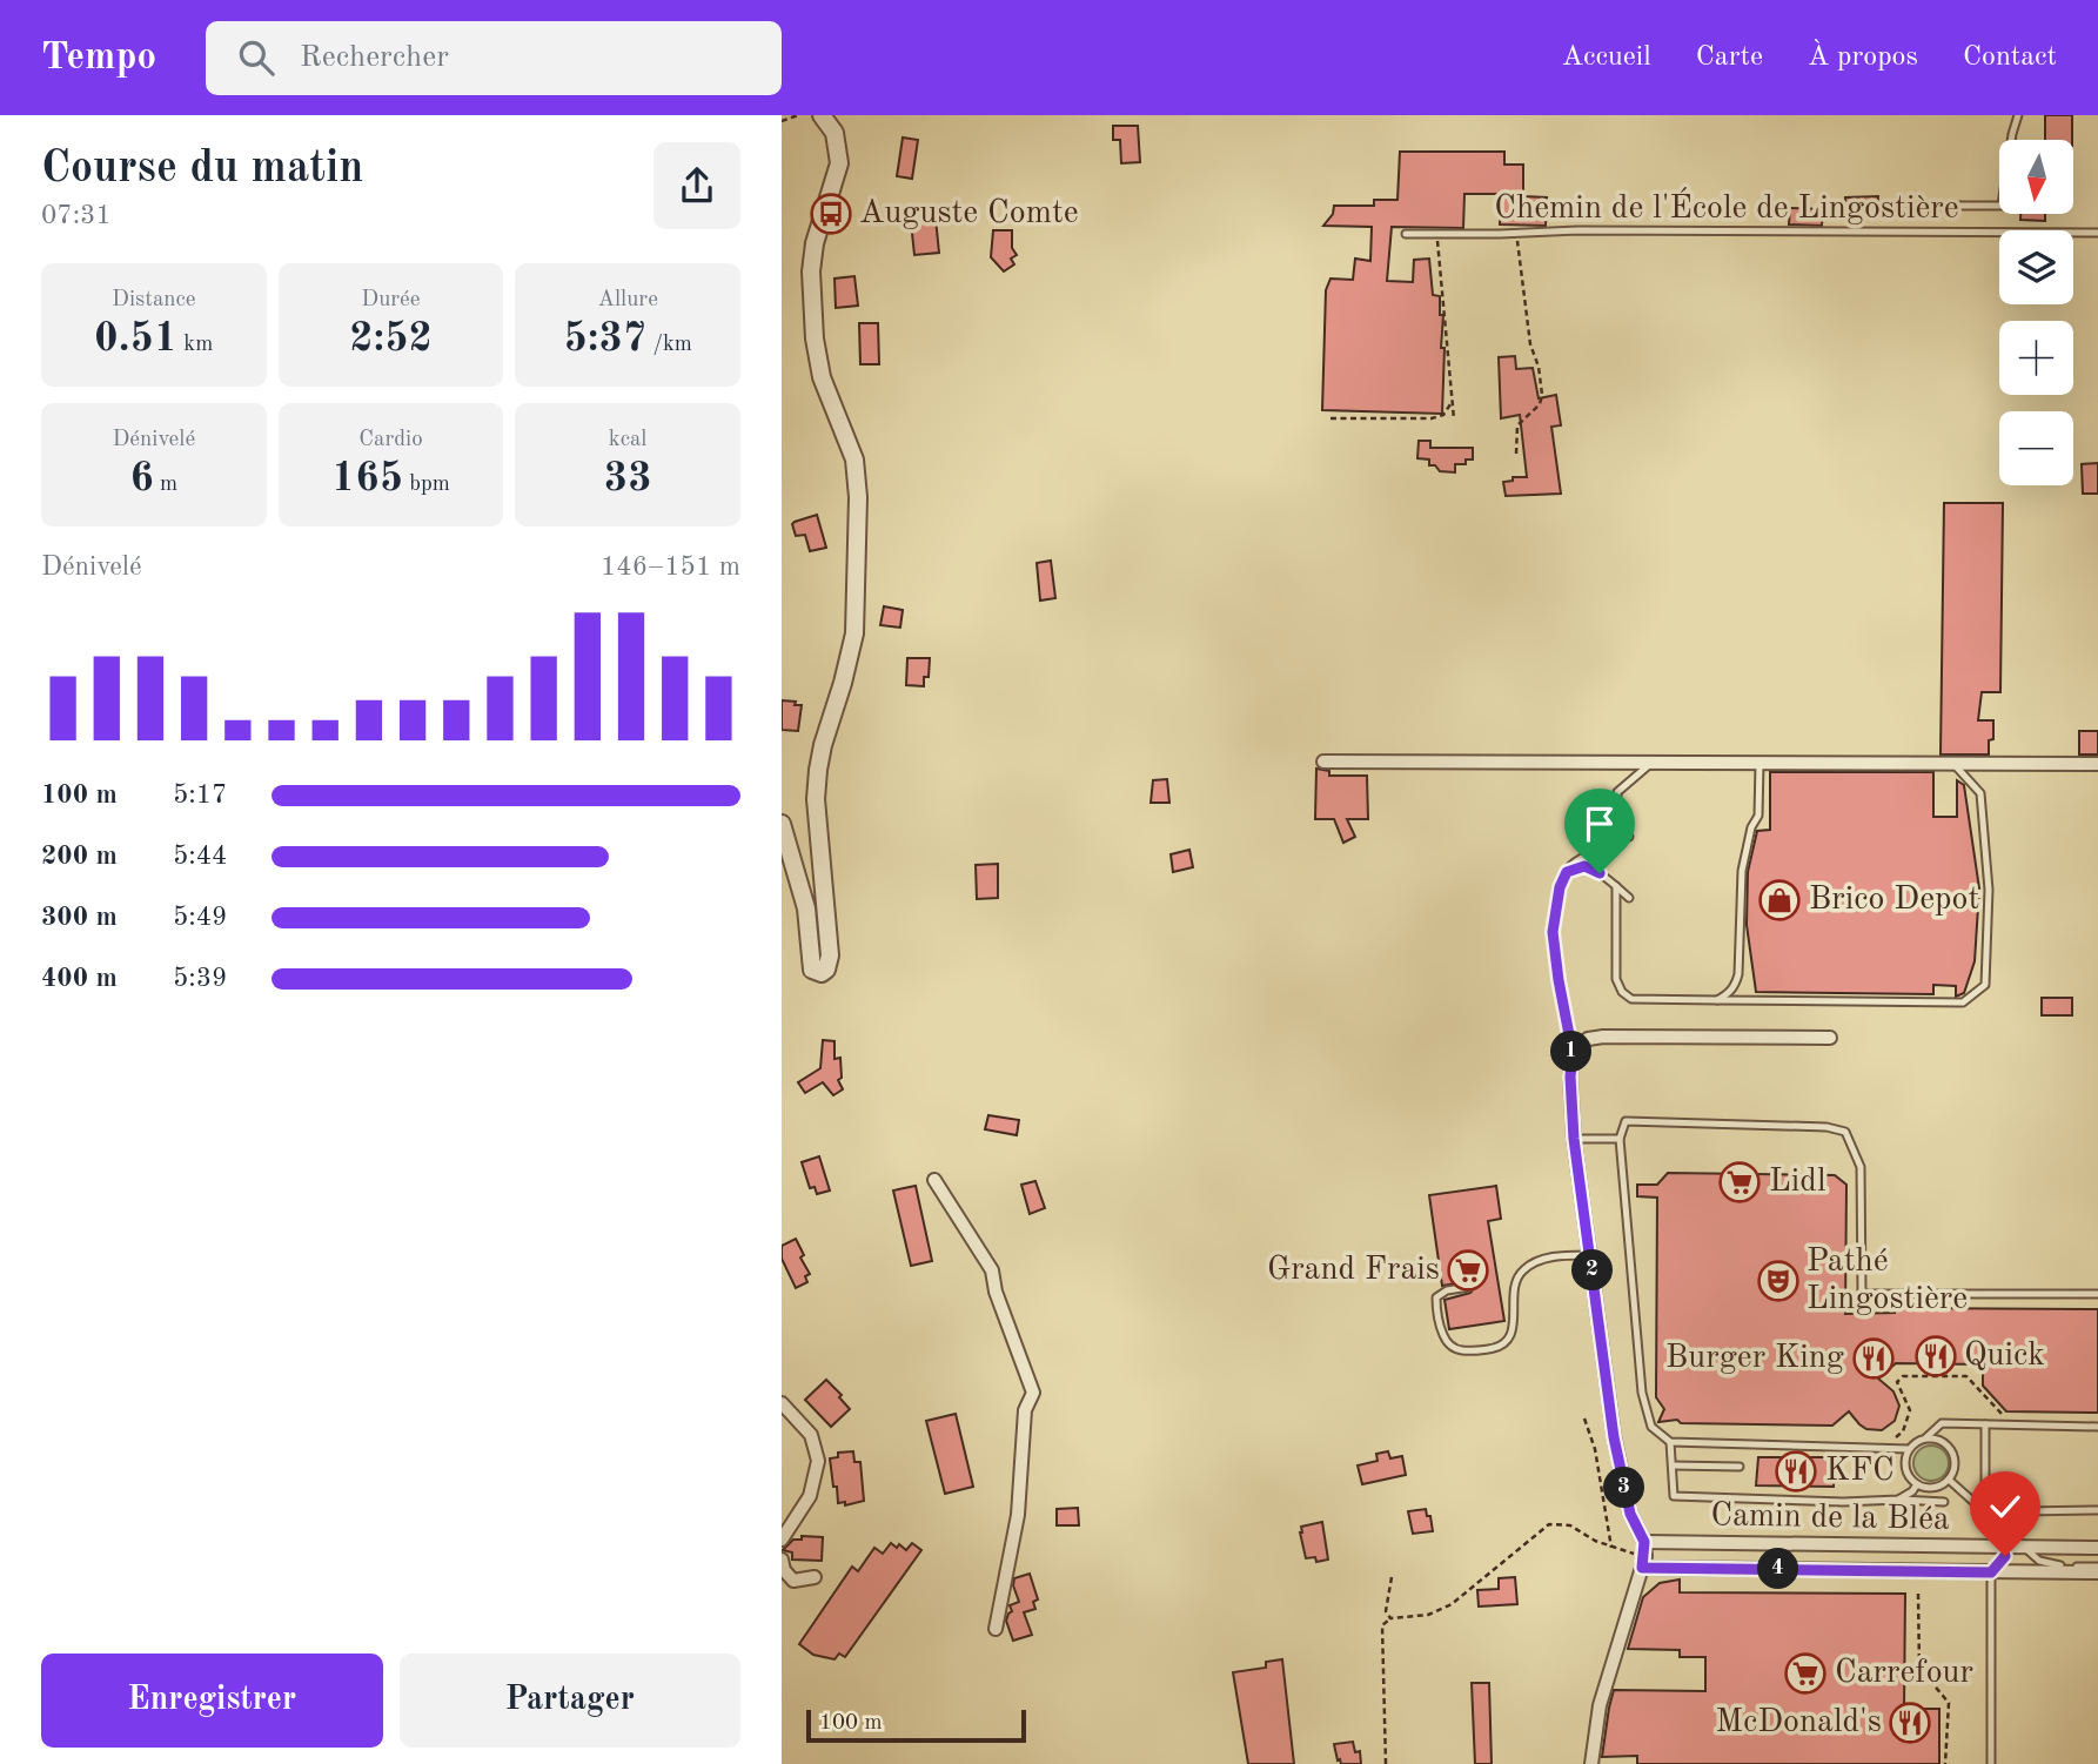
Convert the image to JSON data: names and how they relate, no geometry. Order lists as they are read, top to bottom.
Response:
{
  "streets": {
    "street": ["Camin de la Bléa"],
    "lane": ["Chemin de l'École de Lingostière"]
  },
  "places": {
    "bus stop": ["Auguste Comte"],
    "shop": ["Brico Depot"],
    "supermarket": ["Lidl", "Grand Frais", "Carrefour"],
    "theatre": ["Pathé Lingostière"],
    "restaurant": [
      "Quick",
      "Burger King",
      "KFC",
      "McDonald's"
    ]
  },
  "scale_bar": "100 m",
  "north": "bottom",
  "page": {
    "header": "Tempo",
    "search": "Rechercher",
    "nav": [
      "Accueil",
      "Carte",
      "À propos",
      "Contact"
    ],
    "heading": ["Course du matin", "07:31"],
    "map_buttons": ["+", "−"],
    "stats": [
      ["Distance", "0.51 km"],
      ["Durée", "2:52"],
      ["Allure", "5:37 /km"],
      ["Dénivelé", "6 m"],
      ["Cardio", "165 bpm"],
      ["kcal", "33"]
    ],
    "chart": ["Dénivelé", "146–151 m"],
    "list": [
      {
        "name": "100 m",
        "note": "5:17"
      },
      {
        "name": "200 m",
        "note": "5:44"
      },
      {
        "name": "300 m",
        "note": "5:49"
      },
      {
        "name": "400 m",
        "note": "5:39"
      }
    ],
    "pins": [
      "1",
      "2",
      "3",
      "4"
    ],
    "buttons": ["Enregistrer", "Partager"],
    "scale": "100 m"
  }
}
